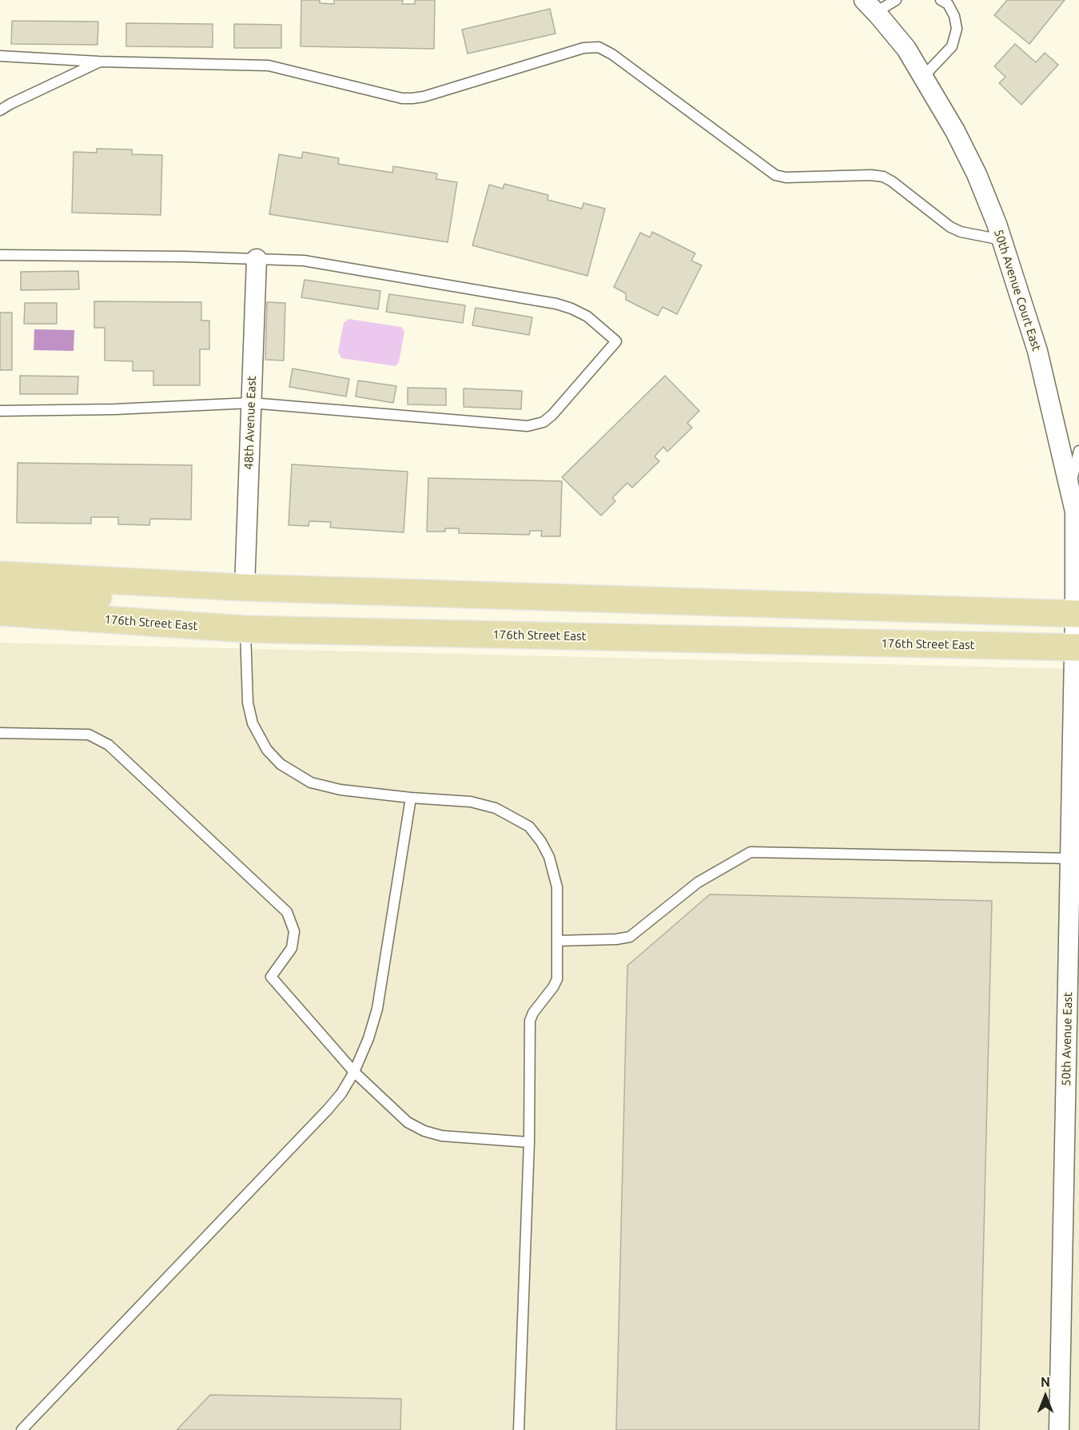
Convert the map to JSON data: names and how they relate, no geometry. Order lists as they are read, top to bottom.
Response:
{
  "streets": {
    "main road": ["176th Street East"],
    "street": ["50th Avenue Court East", "48th Avenue East", "50th Avenue East"]
  },
  "crossings": [
    ["50th Avenue Court East", "176th Street East"],
    ["50th Avenue Court East", "50th Avenue East"],
    ["176th Street East", "50th Avenue East"]
  ],
  "north": "top"
}
